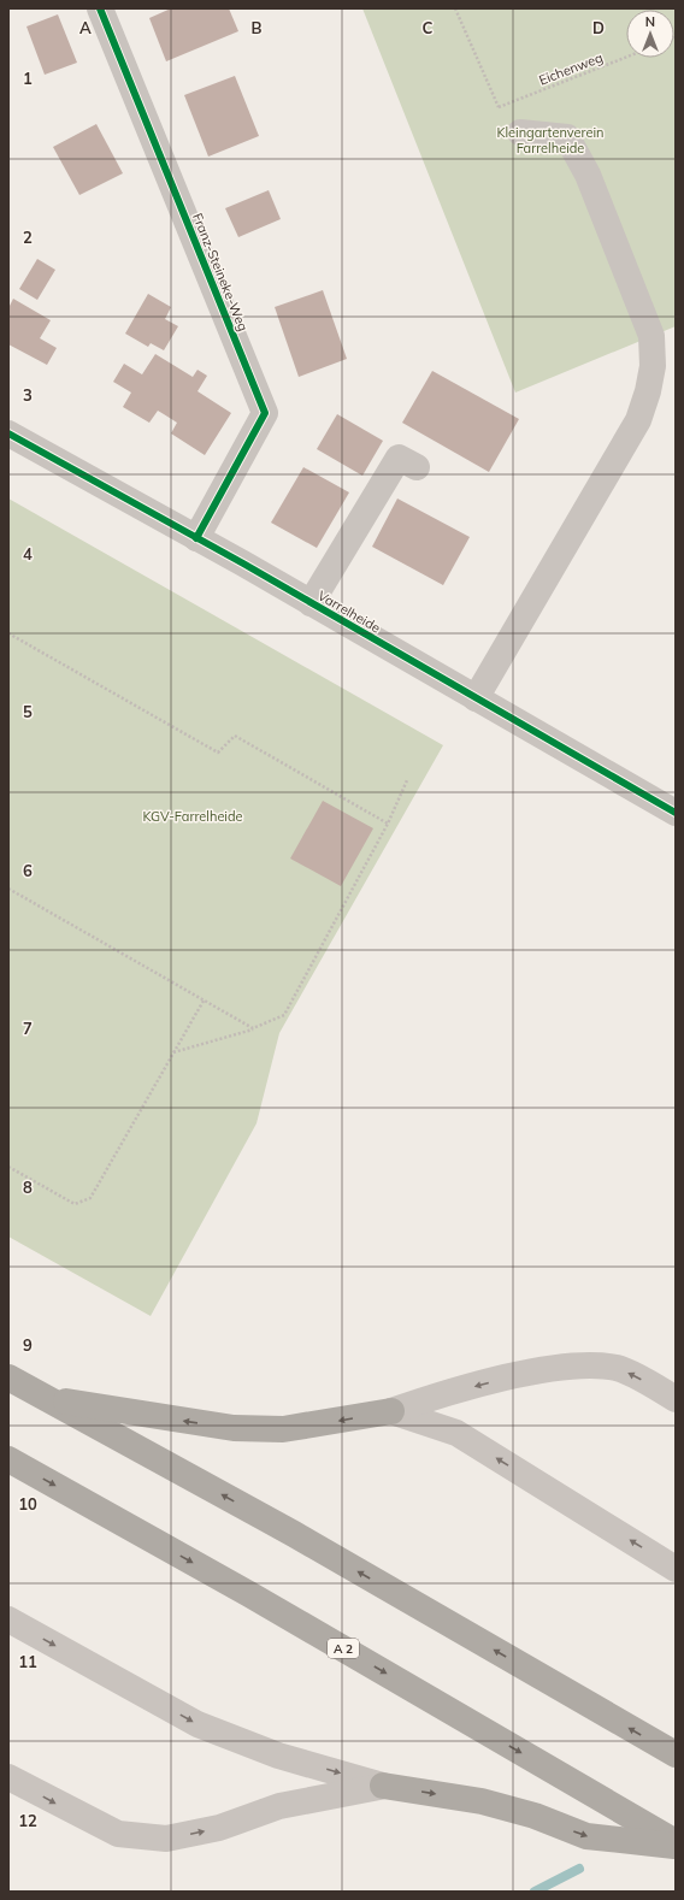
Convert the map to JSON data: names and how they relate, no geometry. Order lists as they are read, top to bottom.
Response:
{
  "streets": {
    "highway": ["A 2"],
    "street": ["Franz-Steineke-Weg", "Varrelheide"],
    "path": ["Eichenweg"]
  },
  "crossings": [
    ["Franz-Steineke-Weg", "Varrelheide"]
  ],
  "parks": ["Kleingartenverein Farrelheide", "KGV-Farrelheide"],
  "north": "top",
  "grid": {
    "columns": [
      "A",
      "B",
      "C",
      "D"
    ],
    "rows": [
      "1",
      "2",
      "3",
      "4",
      "5",
      "6",
      "7",
      "8",
      "9",
      "10",
      "11",
      "12"
    ]
  }
}
